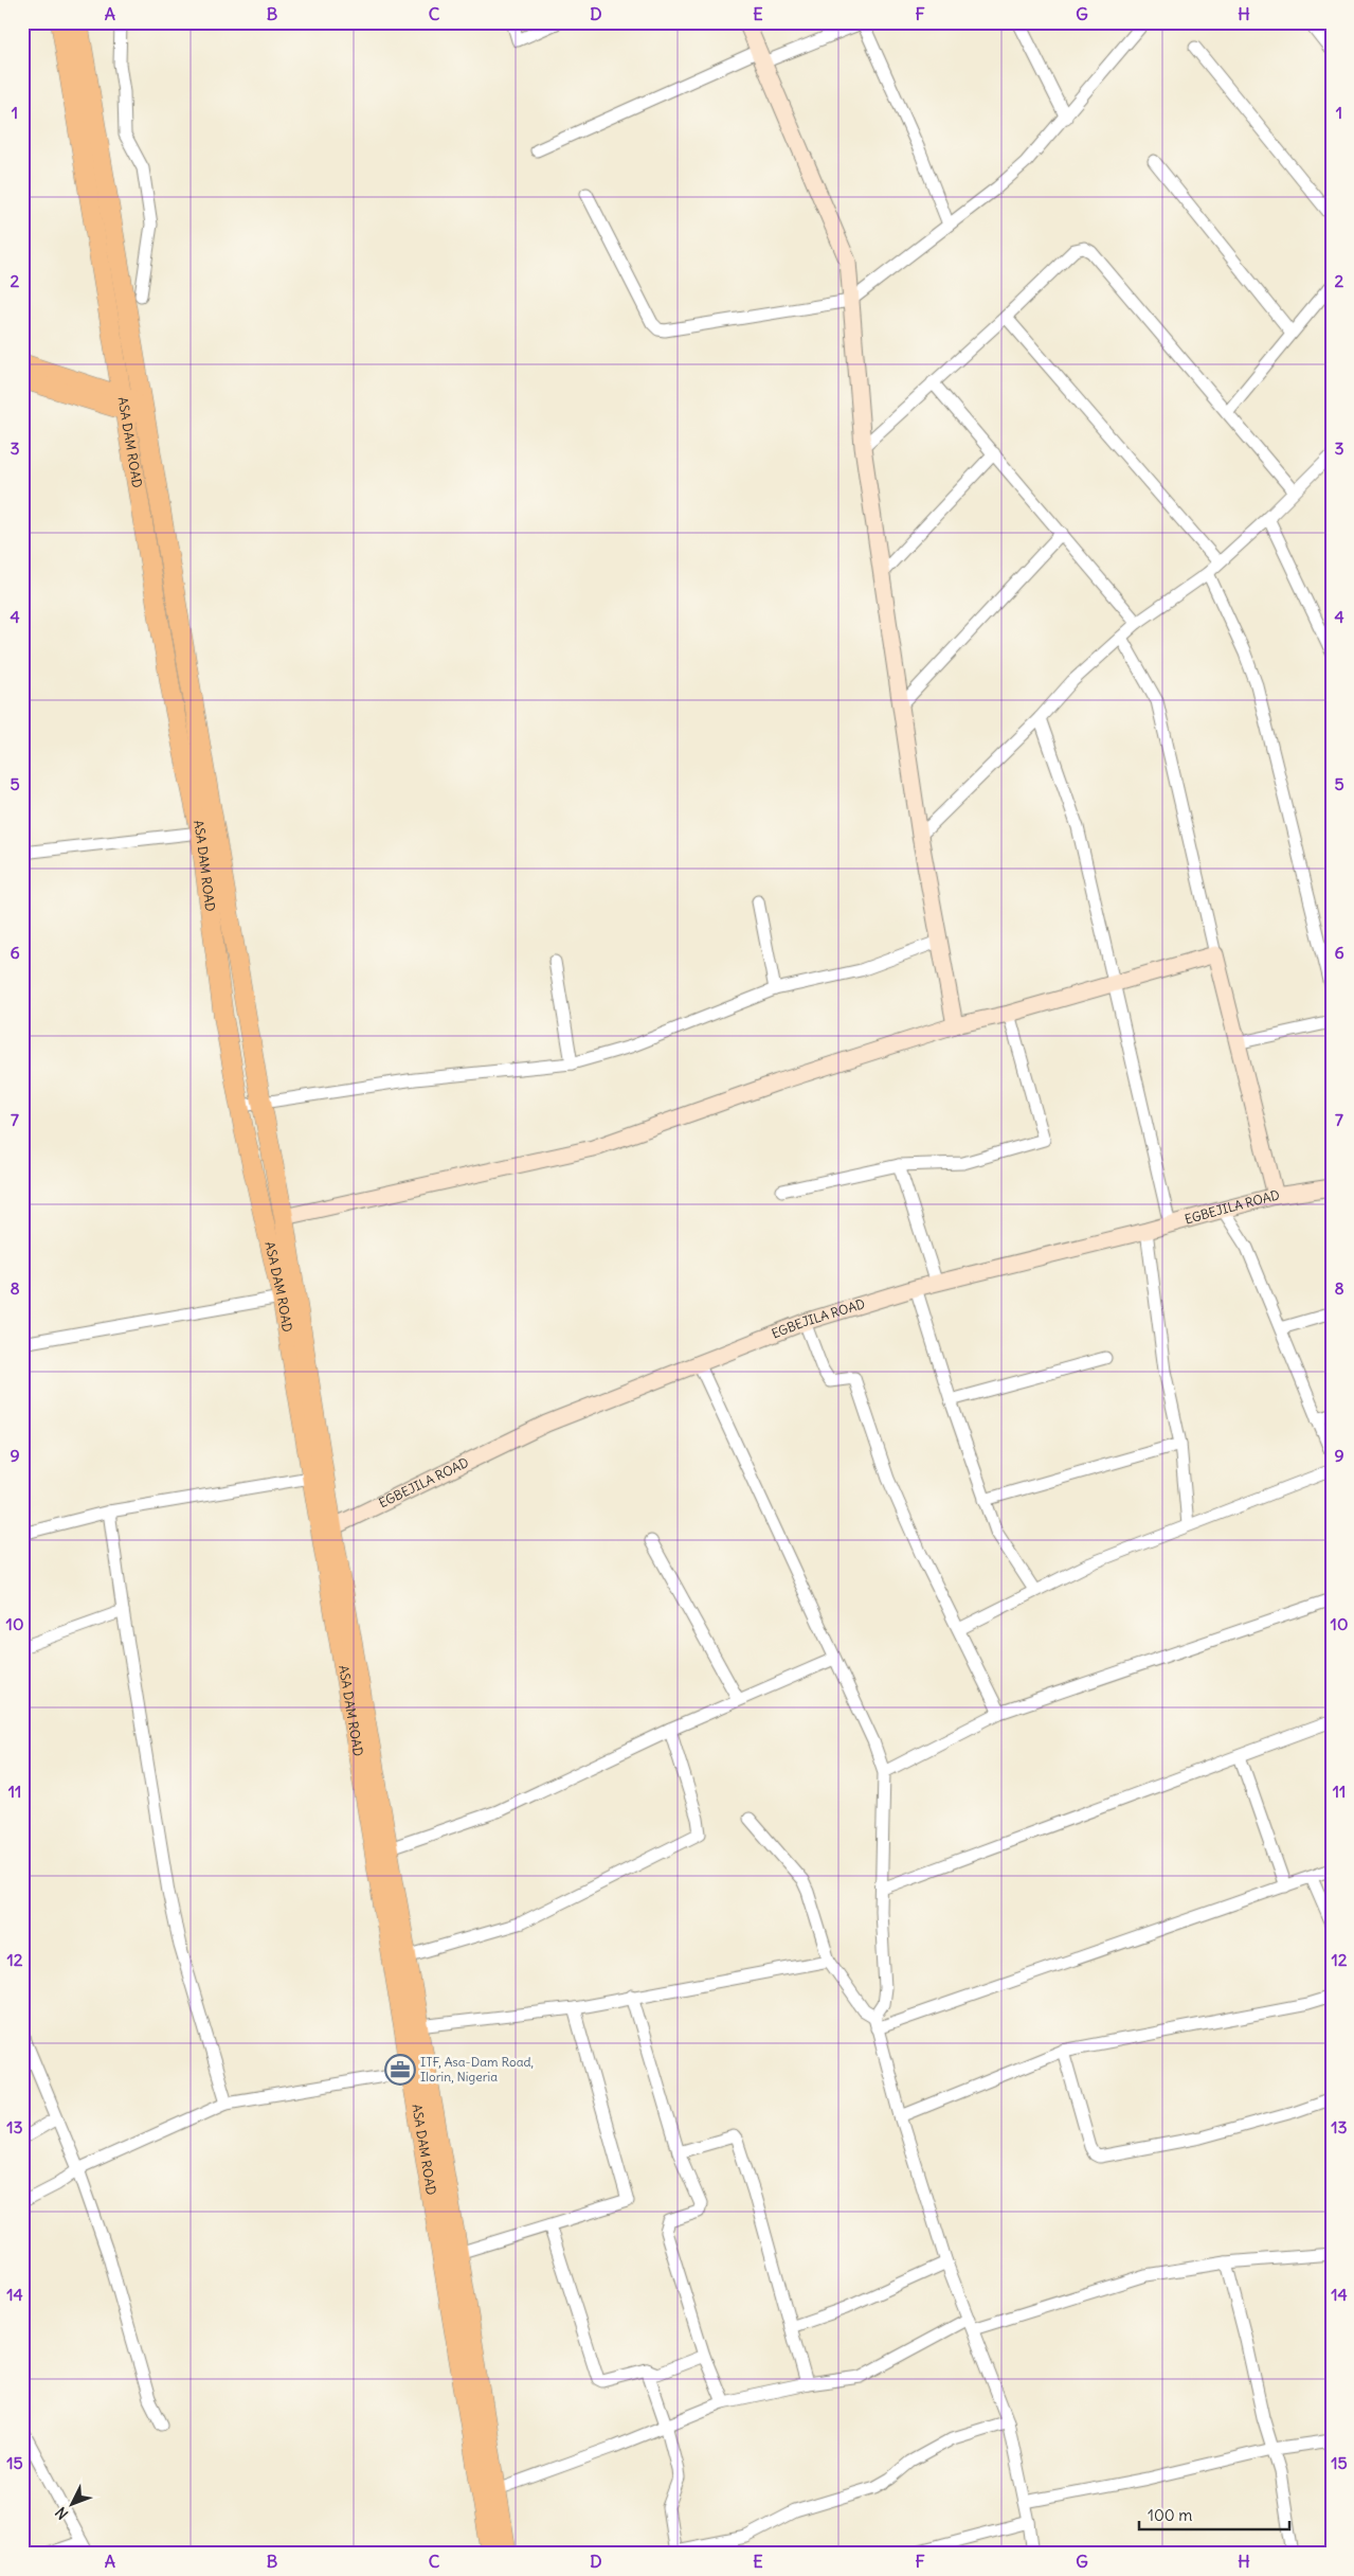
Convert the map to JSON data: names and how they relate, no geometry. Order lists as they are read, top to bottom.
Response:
{
  "streets": {
    "main road": ["ASA DAM ROAD"],
    "street": ["EGBEJILA ROAD"]
  },
  "crossings": [
    ["ASA DAM ROAD", "EGBEJILA ROAD"]
  ],
  "places": {
    "office": ["ITF, Asa-Dam Road, Ilorin, Nigeria"]
  },
  "scale_bar": "100 m",
  "north": "bottom left",
  "grid": {
    "columns": [
      "A",
      "B",
      "C",
      "D",
      "E",
      "F",
      "G",
      "H"
    ],
    "rows": [
      "1",
      "2",
      "3",
      "4",
      "5",
      "6",
      "7",
      "8",
      "9",
      "10",
      "11",
      "12",
      "13",
      "14",
      "15"
    ]
  }
}
